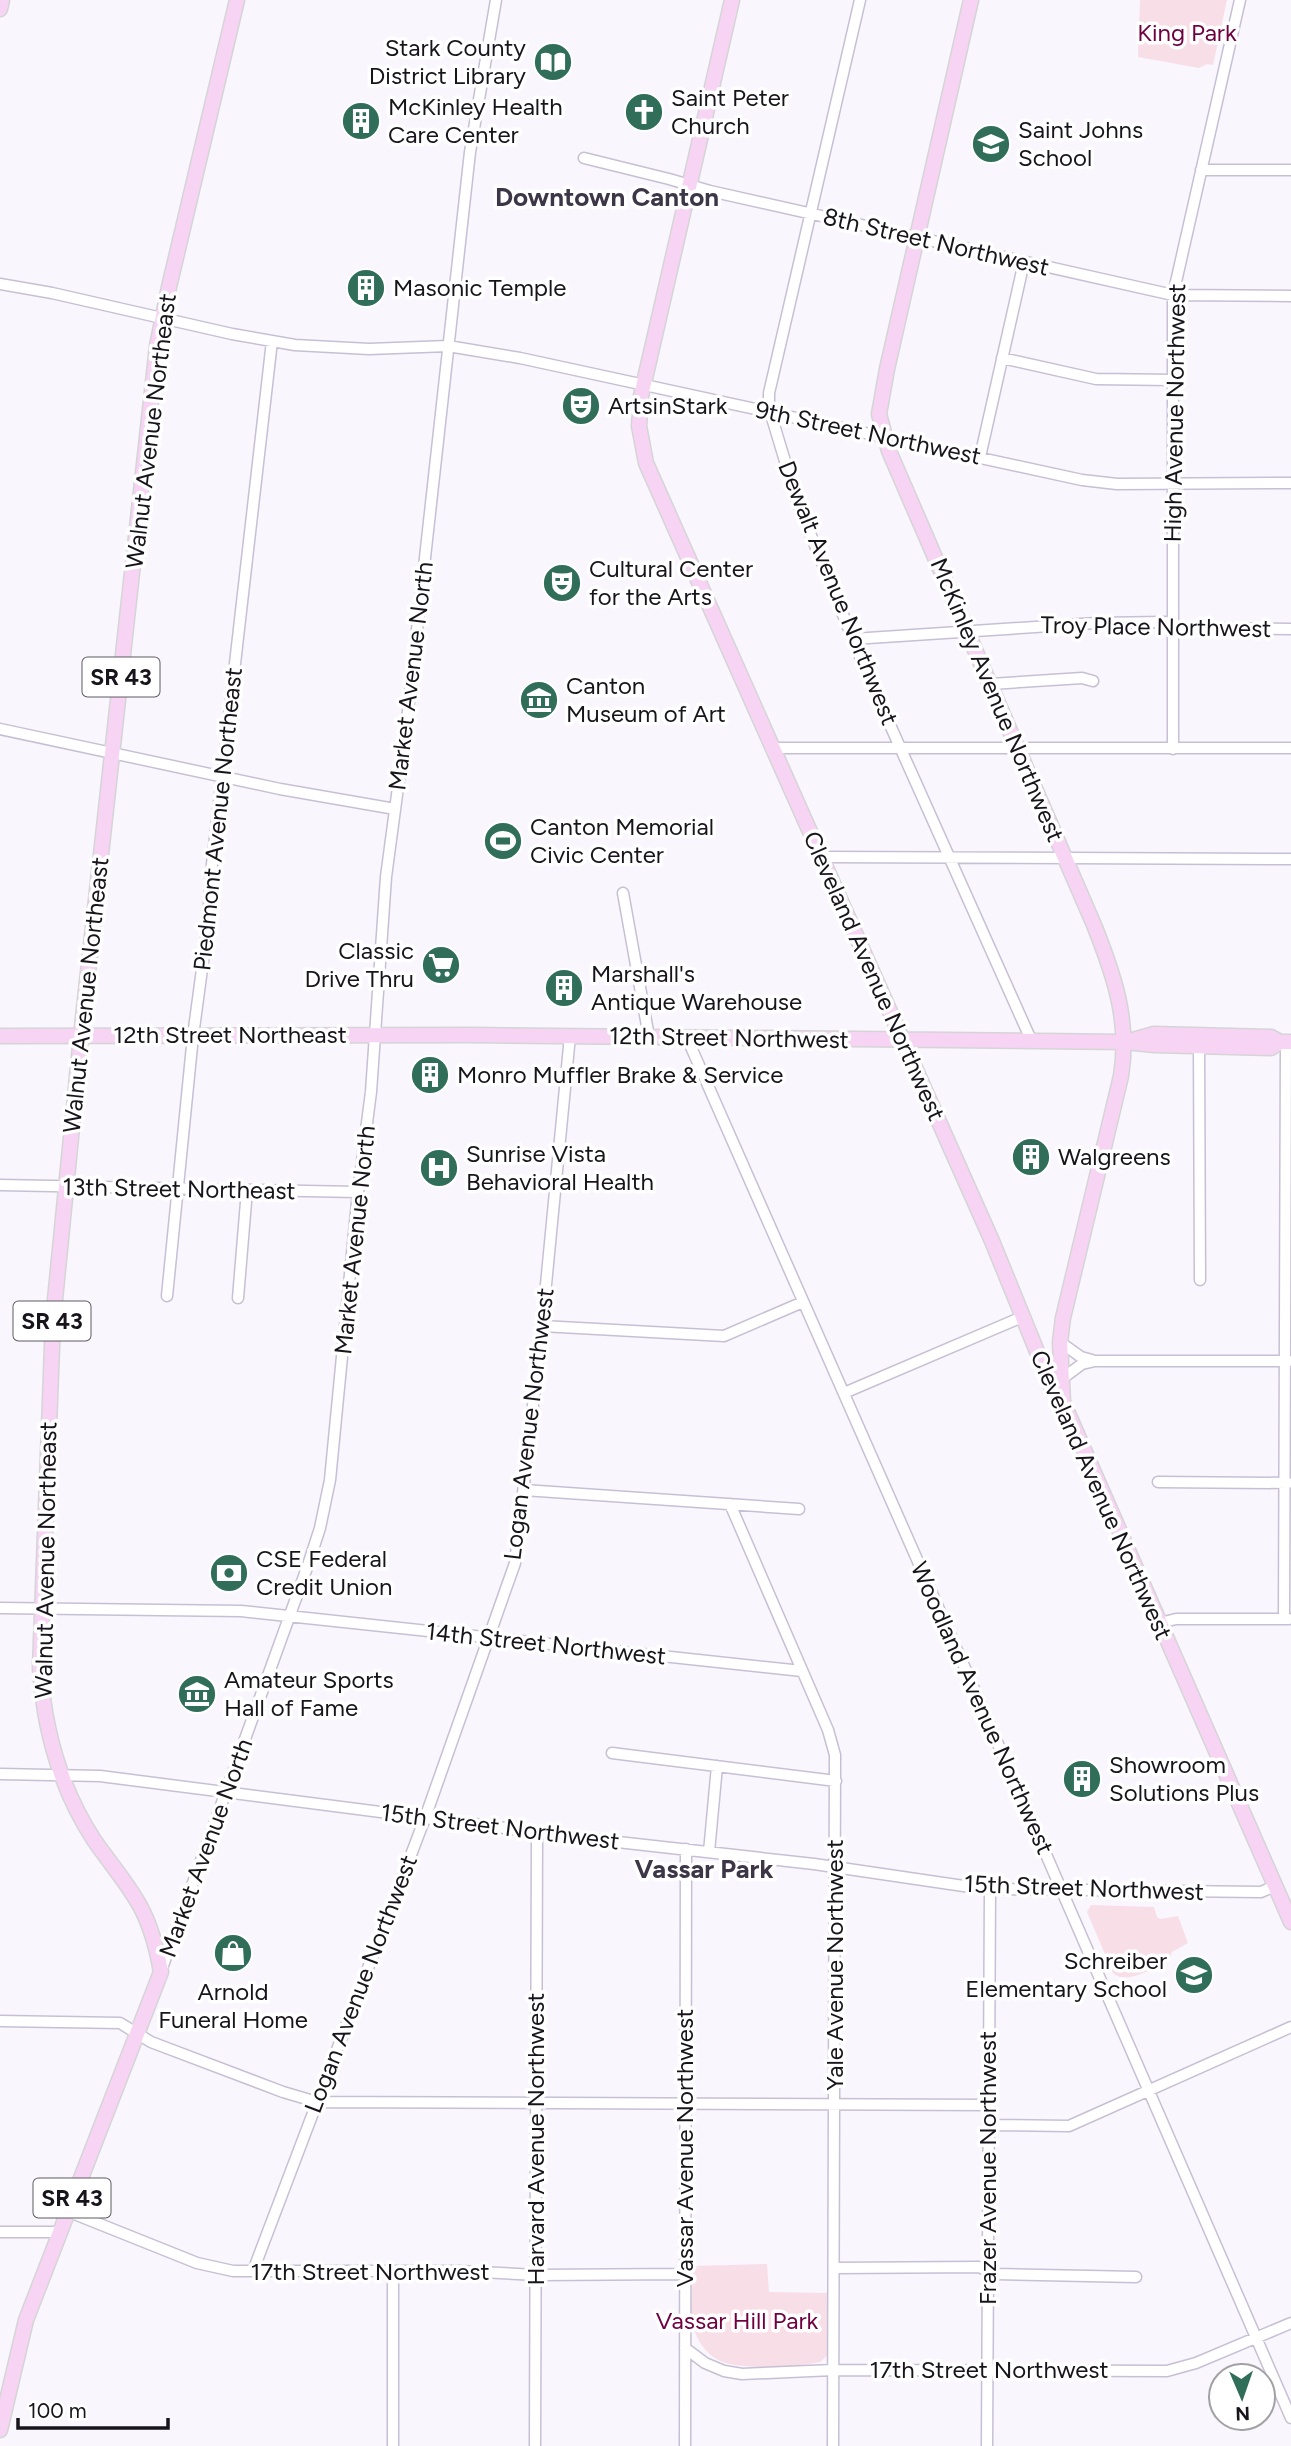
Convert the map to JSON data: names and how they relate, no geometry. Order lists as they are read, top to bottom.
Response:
{
  "streets": {
    "main road": [
      "Walnut Avenue Northeast",
      "Market Avenue North",
      "SR 43",
      "McKinley Avenue Northwest",
      "Cleveland Avenue Northwest",
      "12th Street Northeast",
      "12th Street Northwest"
    ],
    "street": [
      "8th Street Northwest",
      "High Avenue Northwest",
      "9th Street Northwest",
      "Dewalt Avenue Northwest",
      "Troy Place Northwest",
      "Piedmont Avenue Northeast",
      "13th Street Northeast",
      "Logan Avenue Northwest",
      "14th Street Northwest",
      "Woodland Avenue Northwest",
      "15th Street Northwest",
      "Yale Avenue Northwest",
      "Harvard Avenue Northwest",
      "Vassar Avenue Northwest",
      "Frazer Avenue Northwest",
      "17th Street Northwest"
    ]
  },
  "crossings": [
    ["8th Street Northwest", "High Avenue Northwest"],
    ["8th Street Northwest", "Dewalt Avenue Northwest"],
    ["8th Street Northwest", "McKinley Avenue Northwest"],
    ["8th Street Northwest", "Cleveland Avenue Northwest"],
    ["High Avenue Northwest", "9th Street Northwest"],
    ["High Avenue Northwest", "Troy Place Northwest"],
    ["Walnut Avenue Northeast", "9th Street Northwest"],
    ["Walnut Avenue Northeast", "Market Avenue North"],
    ["Walnut Avenue Northeast", "12th Street Northeast"],
    ["Walnut Avenue Northeast", "13th Street Northeast"],
    ["Walnut Avenue Northeast", "14th Street Northwest"],
    ["Walnut Avenue Northeast", "15th Street Northwest"],
    ["9th Street Northwest", "Dewalt Avenue Northwest"],
    ["9th Street Northwest", "Market Avenue North"],
    ["9th Street Northwest", "McKinley Avenue Northwest"],
    ["9th Street Northwest", "Piedmont Avenue Northeast"],
    ["9th Street Northwest", "Cleveland Avenue Northwest"],
    ["Dewalt Avenue Northwest", "Troy Place Northwest"],
    ["Dewalt Avenue Northwest", "12th Street Northwest"],
    ["Troy Place Northwest", "McKinley Avenue Northwest"],
    ["Market Avenue North", "12th Street Northeast"],
    ["Market Avenue North", "12th Street Northwest"],
    ["Market Avenue North", "13th Street Northeast"],
    ["Market Avenue North", "14th Street Northwest"],
    ["Market Avenue North", "15th Street Northwest"],
    ["Market Avenue North", "17th Street Northwest"],
    ["McKinley Avenue Northwest", "Cleveland Avenue Northwest"],
    ["McKinley Avenue Northwest", "12th Street Northwest"],
    ["Piedmont Avenue Northeast", "12th Street Northeast"],
    ["Piedmont Avenue Northeast", "13th Street Northeast"],
    ["Cleveland Avenue Northwest", "12th Street Northwest"],
    ["Cleveland Avenue Northwest", "15th Street Northwest"],
    ["12th Street Northeast", "12th Street Northwest"],
    ["12th Street Northwest", "Logan Avenue Northwest"],
    ["12th Street Northwest", "Woodland Avenue Northwest"],
    ["Logan Avenue Northwest", "14th Street Northwest"],
    ["Logan Avenue Northwest", "15th Street Northwest"],
    ["Logan Avenue Northwest", "17th Street Northwest"],
    ["14th Street Northwest", "Yale Avenue Northwest"],
    ["Woodland Avenue Northwest", "15th Street Northwest"],
    ["Woodland Avenue Northwest", "17th Street Northwest"],
    ["15th Street Northwest", "Yale Avenue Northwest"],
    ["15th Street Northwest", "Harvard Avenue Northwest"],
    ["15th Street Northwest", "Vassar Avenue Northwest"],
    ["15th Street Northwest", "Frazer Avenue Northwest"],
    ["Yale Avenue Northwest", "17th Street Northwest"],
    ["Harvard Avenue Northwest", "17th Street Northwest"],
    ["Vassar Avenue Northwest", "17th Street Northwest"],
    ["Frazer Avenue Northwest", "17th Street Northwest"]
  ],
  "districts": ["Downtown Canton", "Vassar Park"],
  "parks": ["King Park", "Vassar Hill Park"],
  "places": {
    "library": ["Stark County District Library"],
    "church": ["Saint Peter Church"],
    "building": [
      "McKinley Health Care Center",
      "Masonic Temple",
      "Marshall's Antique Warehouse",
      "Monro Muffler Brake & Service",
      "Walgreens",
      "Showroom Solutions Plus"
    ],
    "school or university": ["Saint Johns School", "Schreiber Elementary School"],
    "theatre": ["ArtsinStark", "Cultural Center for the Arts"],
    "museum": ["Canton Museum of Art", "Amateur Sports Hall of Fame"],
    "sports": ["Canton Memorial Civic Center"],
    "supermarket": ["Classic Drive Thru"],
    "hospital": ["Sunrise Vista Behavioral Health"],
    "bank": ["CSE Federal Credit Union"],
    "shop": ["Arnold Funeral Home"]
  },
  "scale_bar": "100 m",
  "north": "bottom"
}
